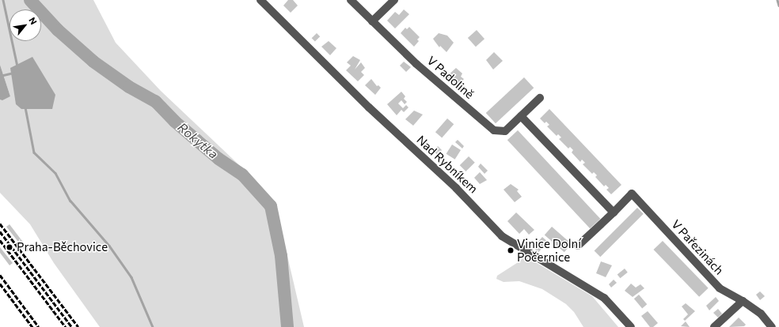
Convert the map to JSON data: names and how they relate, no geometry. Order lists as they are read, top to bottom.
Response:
{
  "streets": {
    "street": ["V Padolině", "Nad Rybníkem", "V Pařezinách"]
  },
  "water": ["Rokytka"],
  "places": ["Praha-Běchovice", "Vinice Dolní Počernice"],
  "north": "top right"
}
